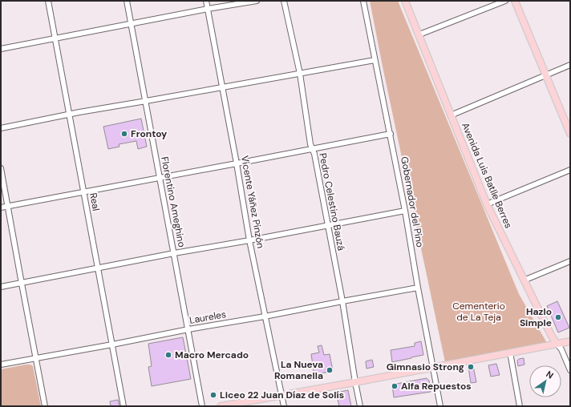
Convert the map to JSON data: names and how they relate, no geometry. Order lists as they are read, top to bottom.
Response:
{
  "streets": {
    "main road": ["Avenida Luis Batlle Berres"],
    "street": [
      "Real",
      "Florentino Ameghino",
      "Vicente Yáñez Pinzón",
      "Pedro Celestino Bauzá",
      "Gobernador del Pino",
      "Laureles"
    ]
  },
  "crossings": [
    ["Real", "Laureles"],
    ["Florentino Ameghino", "Laureles"],
    ["Vicente Yáñez Pinzón", "Laureles"],
    ["Pedro Celestino Bauzá", "Laureles"],
    ["Gobernador del Pino", "Laureles"]
  ],
  "parks": ["Cementerio de La Teja"],
  "places": [
    "Frontoy",
    "Hazlo Simple",
    "Macro Mercado",
    "Gimnasio Strong",
    "La Nueva Romanella",
    "Alfa Repuestos",
    "Liceo 22 Juan Díaz de Solís"
  ],
  "north": "top right"
}
